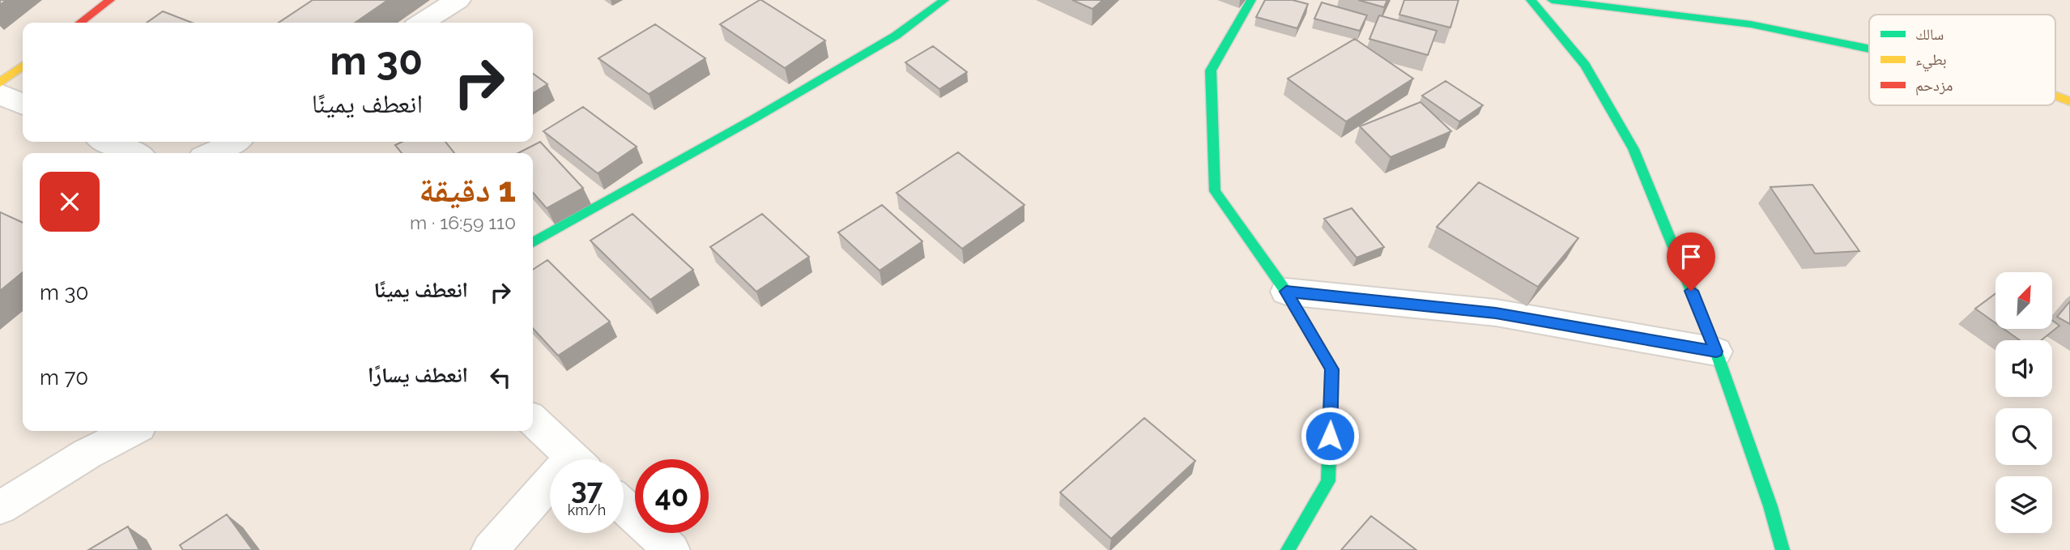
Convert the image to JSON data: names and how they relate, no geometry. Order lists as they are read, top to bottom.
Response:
{
  "legend": ["سالك", "بطيء", "مزدحم"],
  "north": "top right",
  "page": {
    "turn": ["30 m", "انعطف يمينًا"],
    "heading": ["1 دقيقة", "110 m · 16:59"],
    "list": [
      {
        "name": "انعطف يمينًا",
        "value": "30 m"
      },
      {
        "name": "انعطف يسارًا",
        "value": "70 m"
      }
    ],
    "speed": "37 km/h",
    "limit": "40"
  }
}
